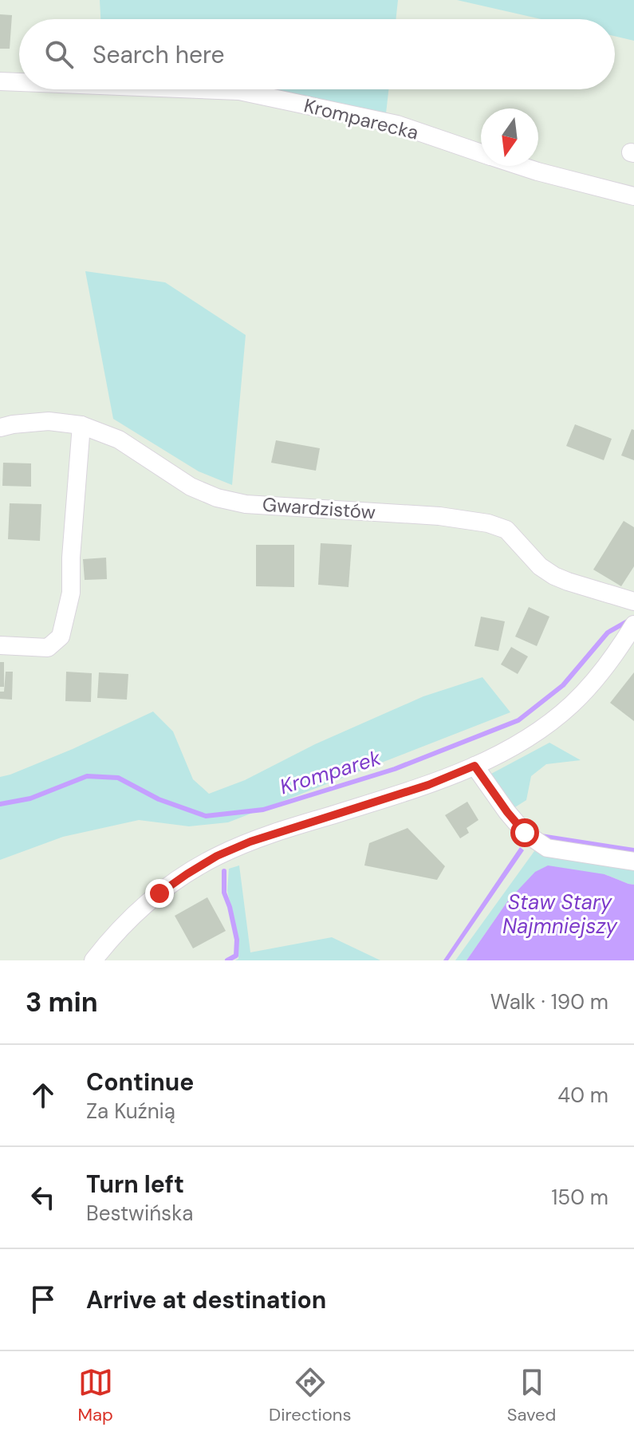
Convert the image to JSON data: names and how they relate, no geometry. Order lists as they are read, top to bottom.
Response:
{
  "streets": {
    "street": ["Kromparecka", "Gwardzistów"]
  },
  "water": ["Kromparek", "Staw Stary Najmniejszy"],
  "north": "bottom",
  "page": {
    "search": "Search here",
    "heading": ["3 min", "Walk · 190 m"],
    "list": [
      ["Continue", "Za Kuźnią", "40 m"],
      ["Turn left", "Bestwińska", "150 m"],
      "Arrive at destination"
    ],
    "nav": ["Map", "Directions", "Saved"]
  }
}
